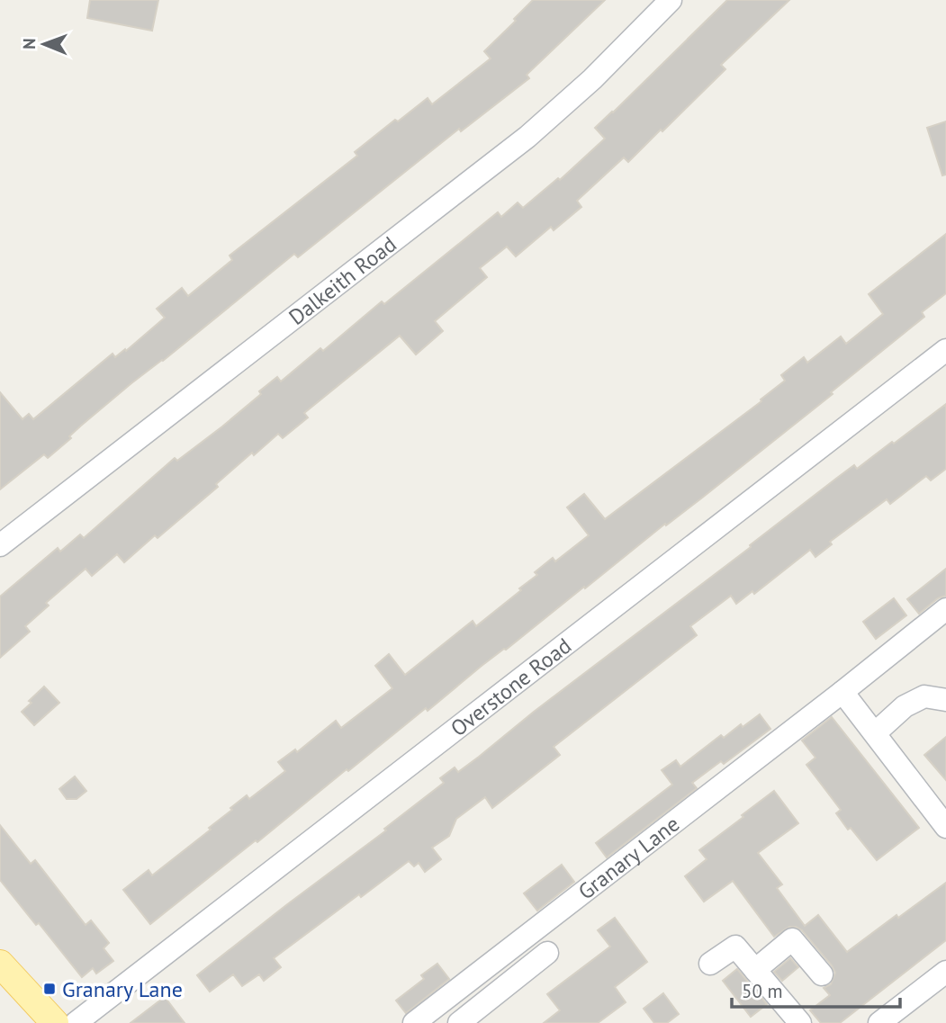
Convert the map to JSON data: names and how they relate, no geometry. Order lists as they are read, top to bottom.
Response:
{
  "streets": {
    "street": ["Dalkeith Road", "Overstone Road", "Granary Lane"]
  },
  "places": {
    "transit": ["Granary Lane"]
  },
  "scale_bar": "50 m",
  "north": "left"
}
